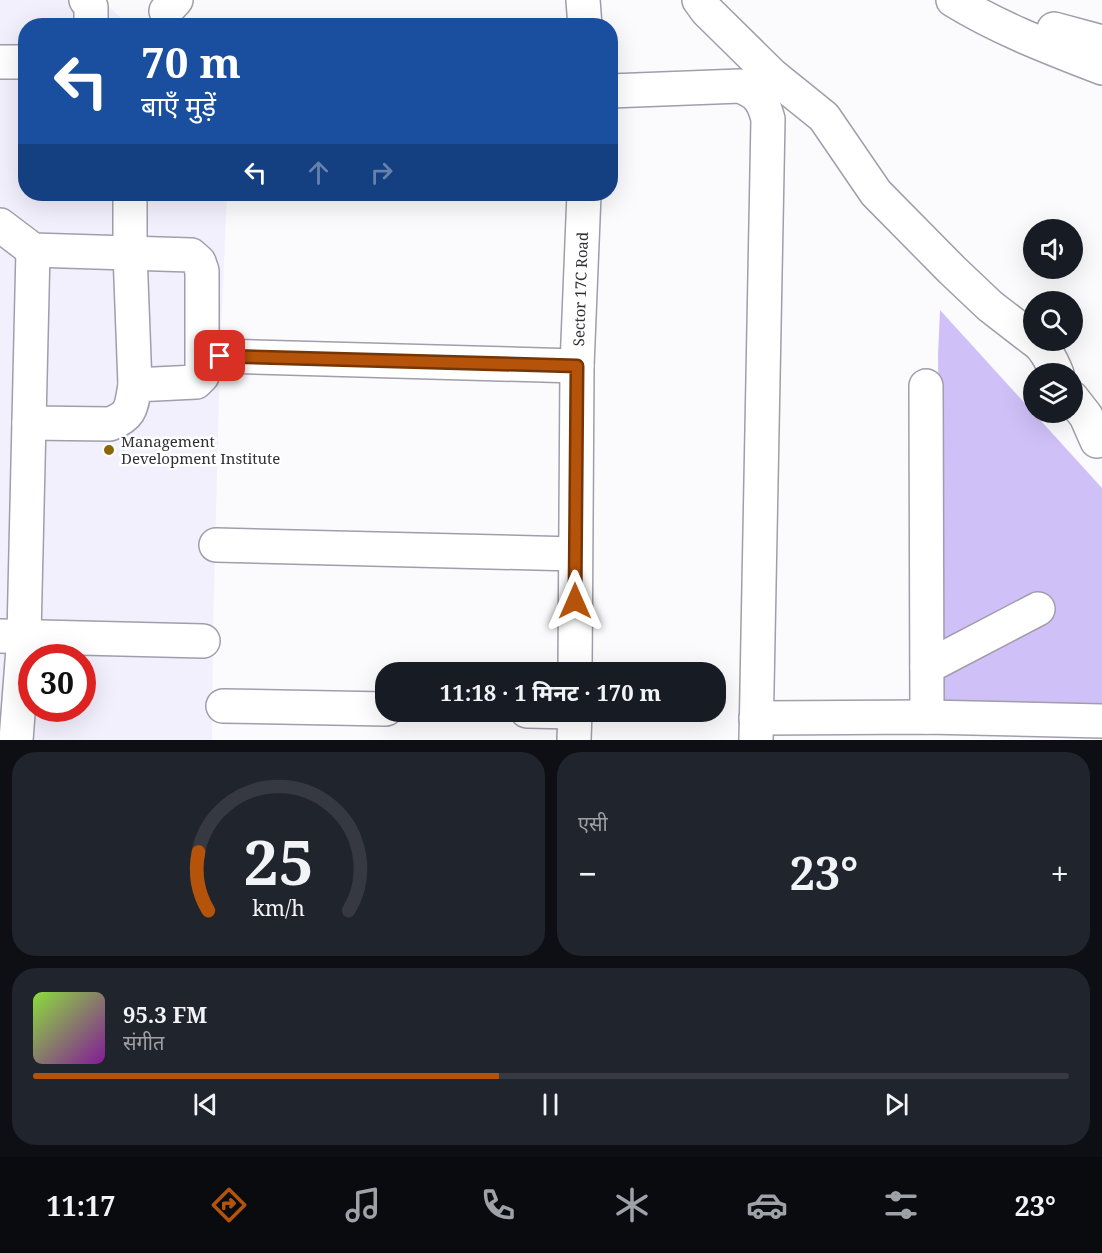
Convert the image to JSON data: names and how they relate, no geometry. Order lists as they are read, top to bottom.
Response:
{
  "streets": {
    "street": ["Sector 17C Road"]
  },
  "places": ["Management Development Institute"],
  "page": {
    "turn": ["70 m", "बाएँ मुड़ें"],
    "limit": "30",
    "trip": "11:18 · 1 मिनट · 170 m",
    "tile": "एसी",
    "heat": ["−", "23°", "+"],
    "song": ["95.3 FM", "संगीत"],
    "tabs": ["11:17", "23°"],
    "gauge": ["25", "km/h"]
  }
}
